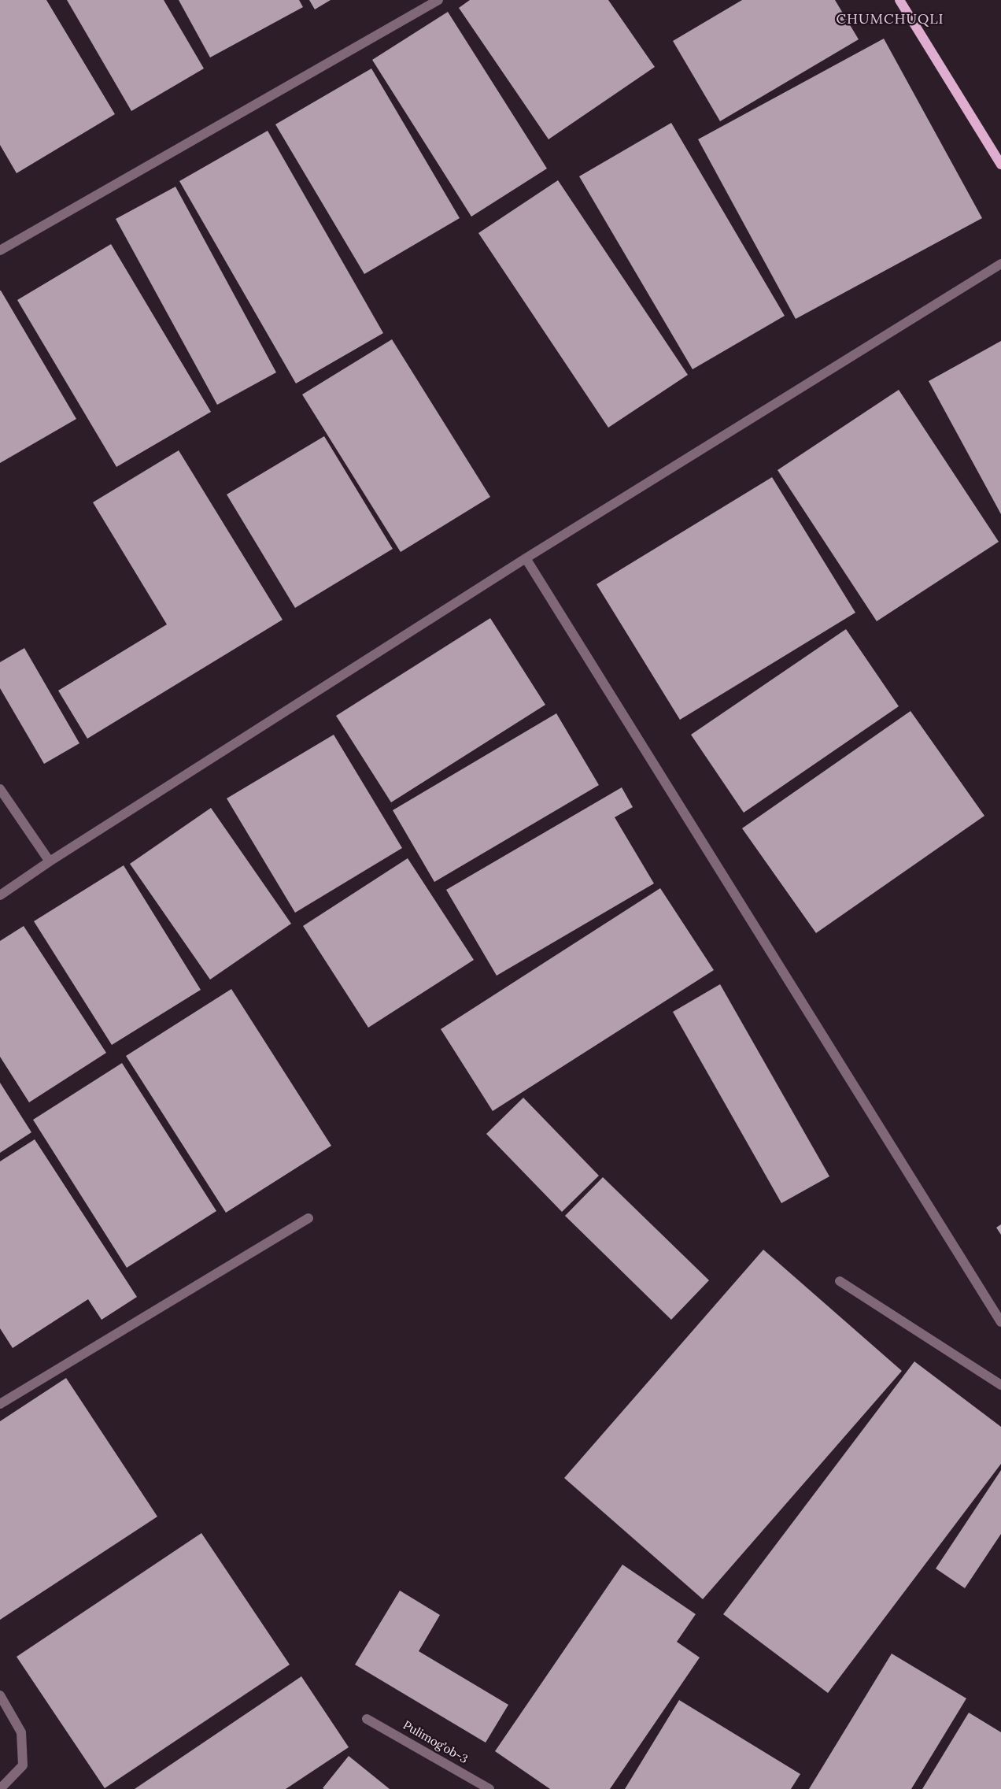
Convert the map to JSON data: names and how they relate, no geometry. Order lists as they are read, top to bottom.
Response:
{
  "streets": {
    "street": ["Pulimog’ob-3"]
  },
  "districts": ["CHUMCHUQLI"]
}
